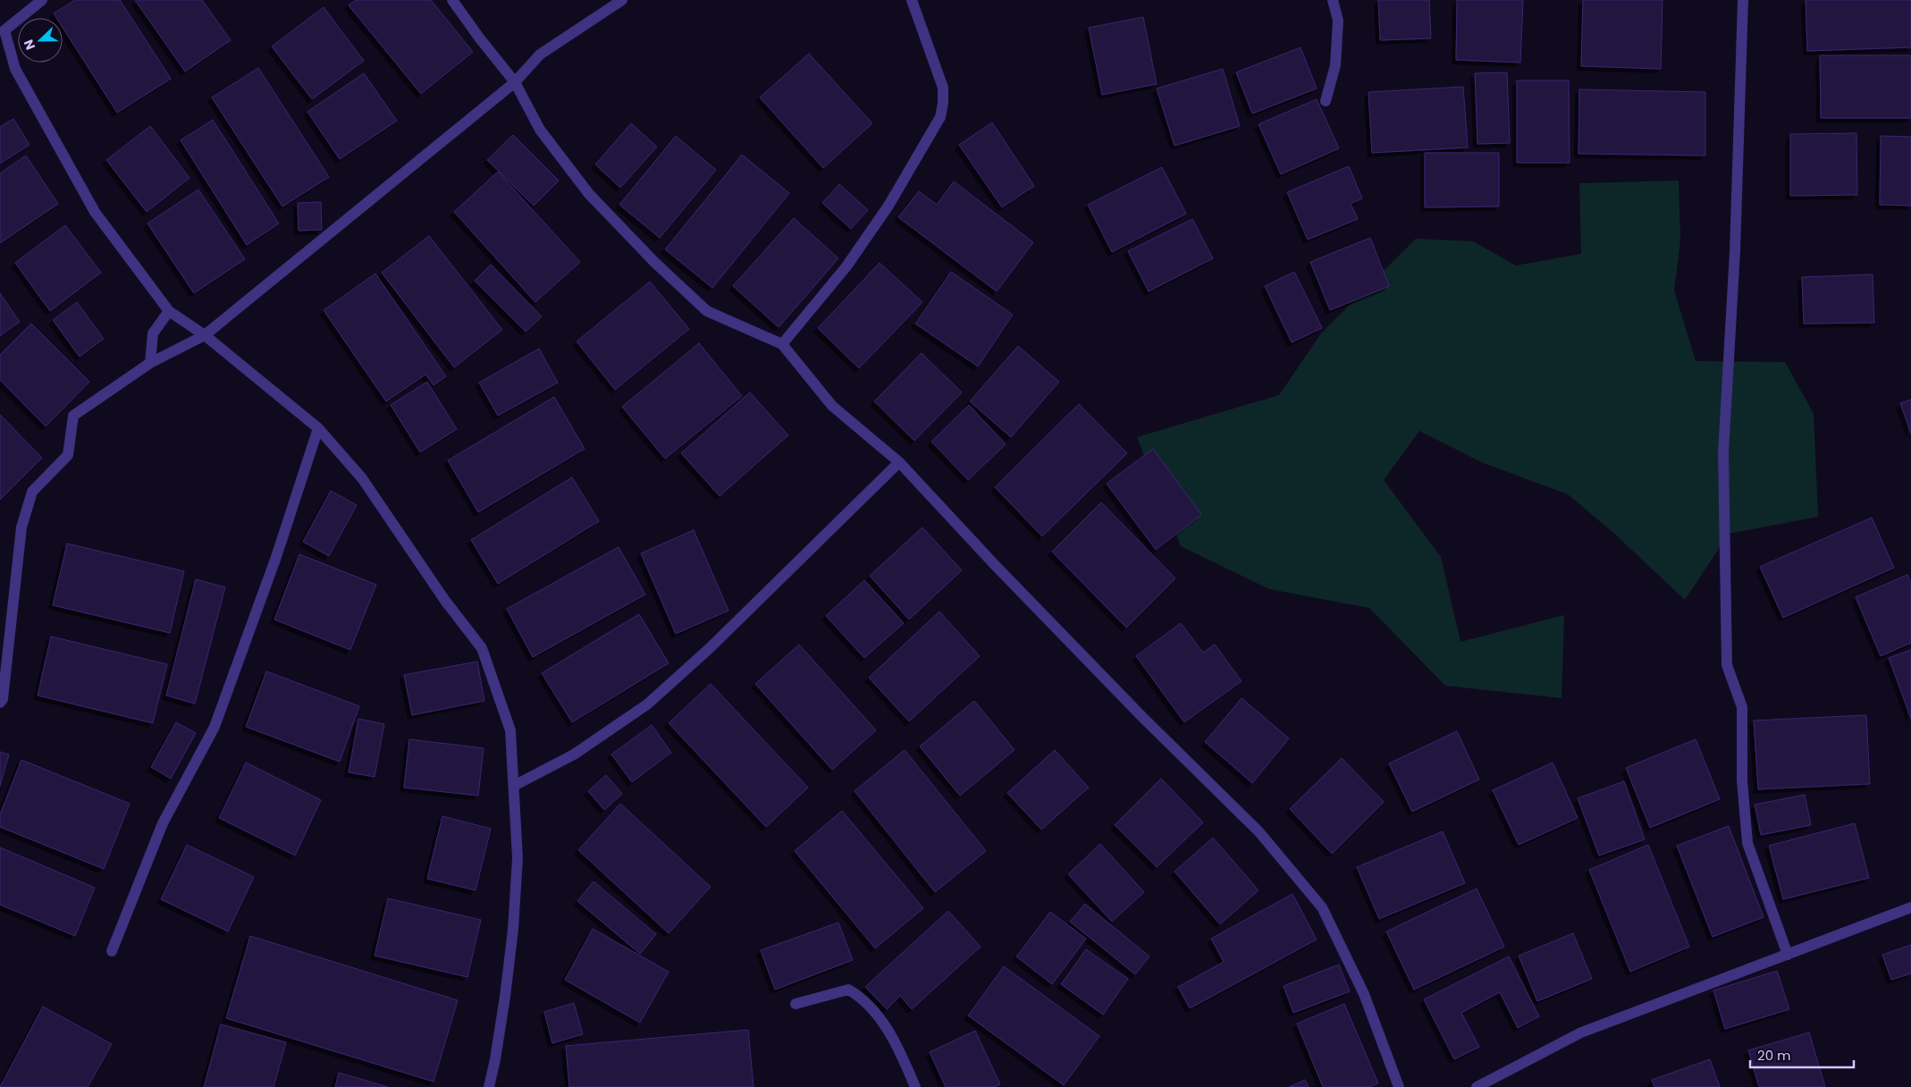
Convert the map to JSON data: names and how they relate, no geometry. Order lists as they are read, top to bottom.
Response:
{
  "scale_bar": "20 m",
  "north": "left"
}
